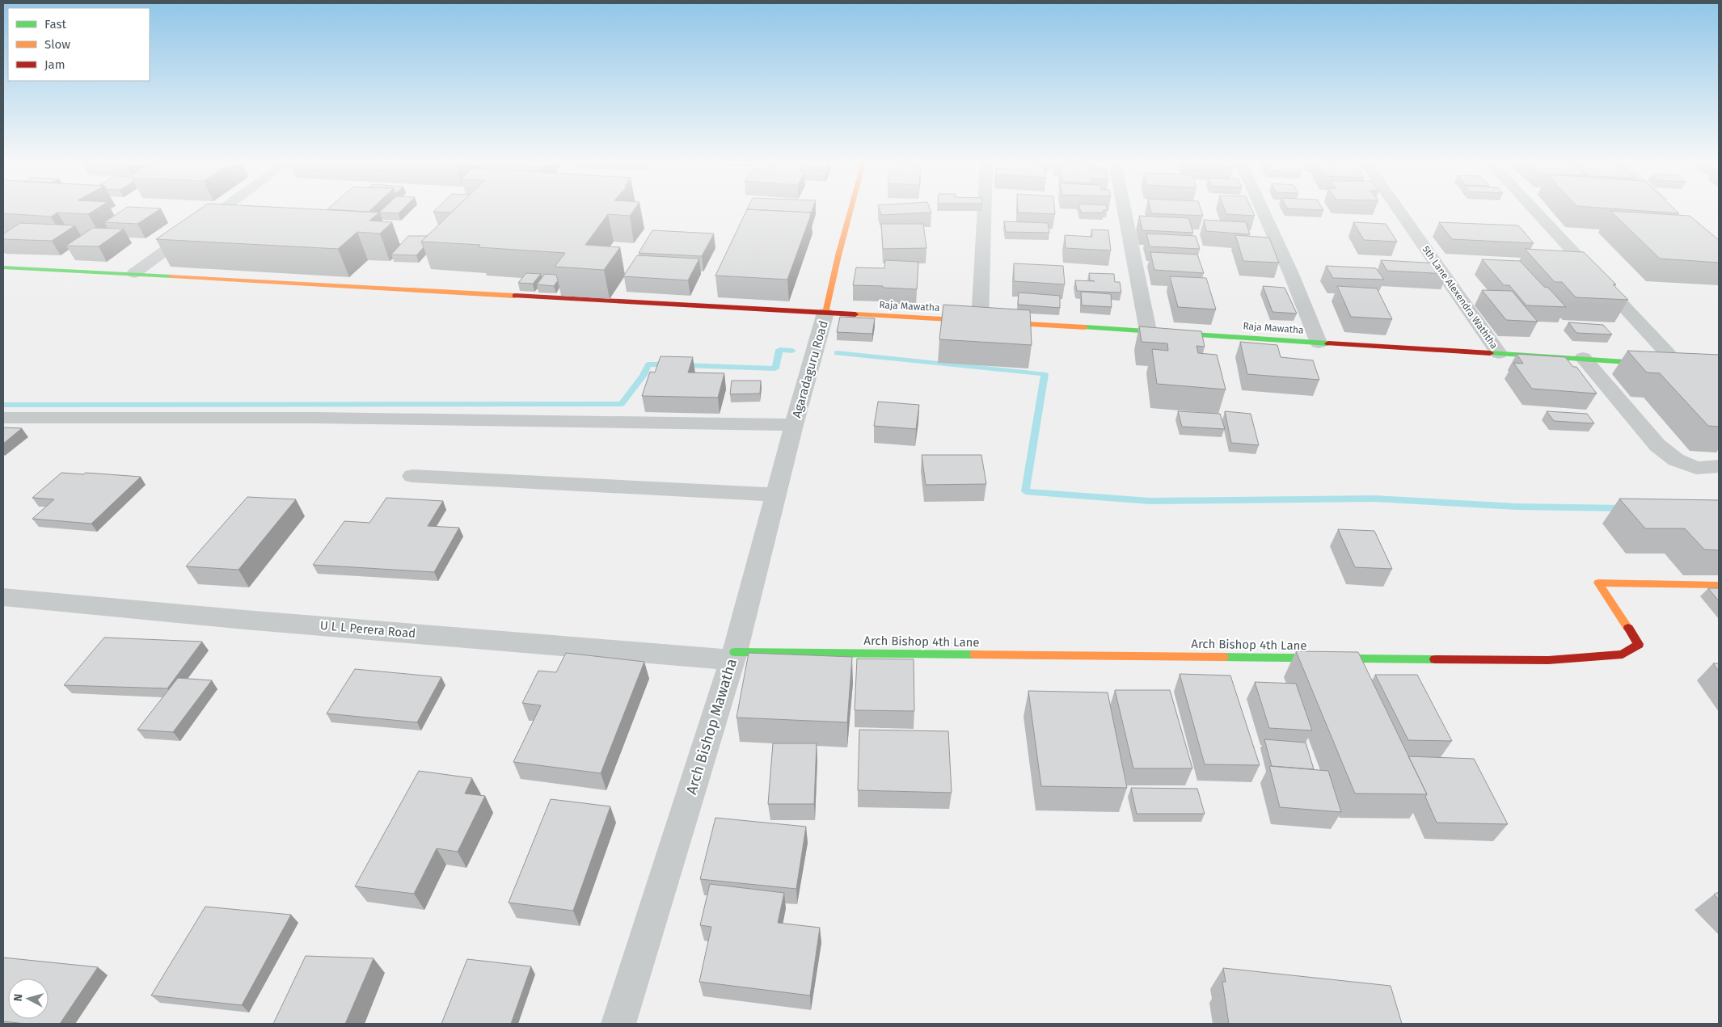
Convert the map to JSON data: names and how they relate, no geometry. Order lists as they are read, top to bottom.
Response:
{
  "streets": {
    "street": [
      "5th Lane Alexendra Waththa",
      "Raja Mawatha",
      "Agaradaguru Road",
      "U L L Perera Road",
      "Arch Bishop 4th Lane",
      "Arch Bishop Mawatha"
    ]
  },
  "crossings": [
    ["5th Lane Alexendra Waththa", "Raja Mawatha"],
    ["Raja Mawatha", "Agaradaguru Road"],
    ["Agaradaguru Road", "Arch Bishop Mawatha"],
    ["U L L Perera Road", "Arch Bishop 4th Lane"],
    ["U L L Perera Road", "Arch Bishop Mawatha"],
    ["Arch Bishop 4th Lane", "Arch Bishop Mawatha"]
  ],
  "legend": ["Fast", "Slow", "Jam"],
  "north": "left"
}
